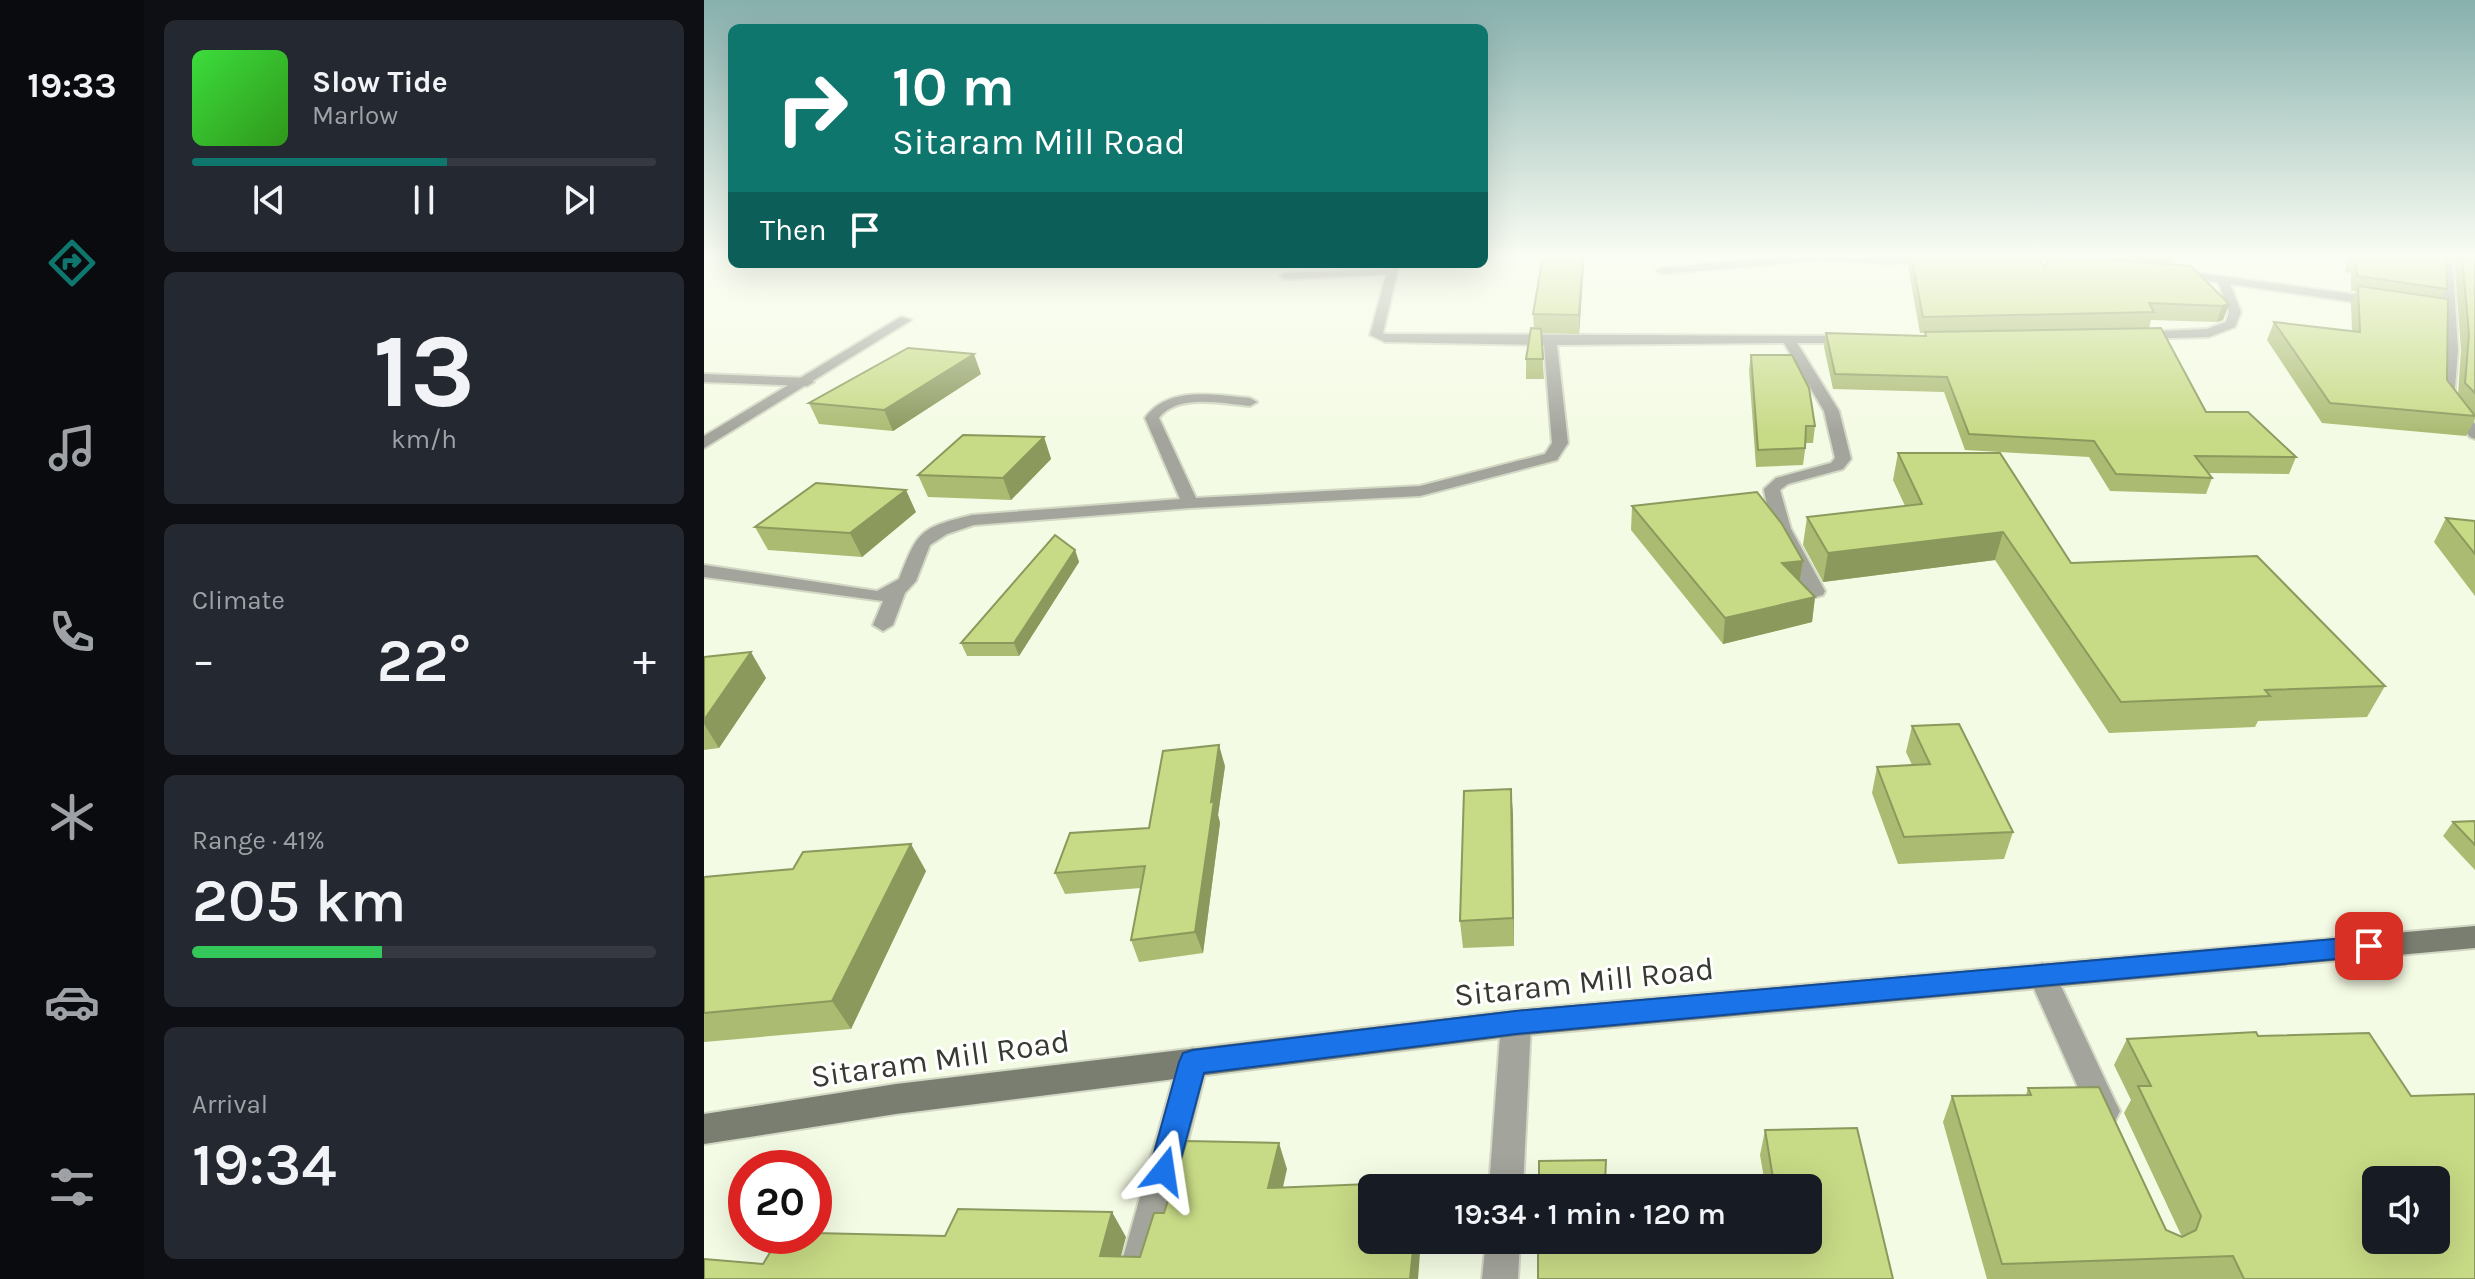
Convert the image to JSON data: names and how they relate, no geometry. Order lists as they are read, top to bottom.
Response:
{
  "streets": {
    "main road": ["Sitaram Mill Road"]
  },
  "page": {
    "tabs": "19:33",
    "turn": ["10 m", "Sitaram Mill Road"],
    "song": ["Slow Tide", "Marlow"],
    "then": "Then",
    "tile": [
      ["13", "km/h"],
      "Climate",
      ["Range · 41%", "205 km"],
      ["Arrival", "19:34"]
    ],
    "heat": ["−", "22°", "+"],
    "limit": "20",
    "trip": "19:34 · 1 min · 120 m"
  }
}
